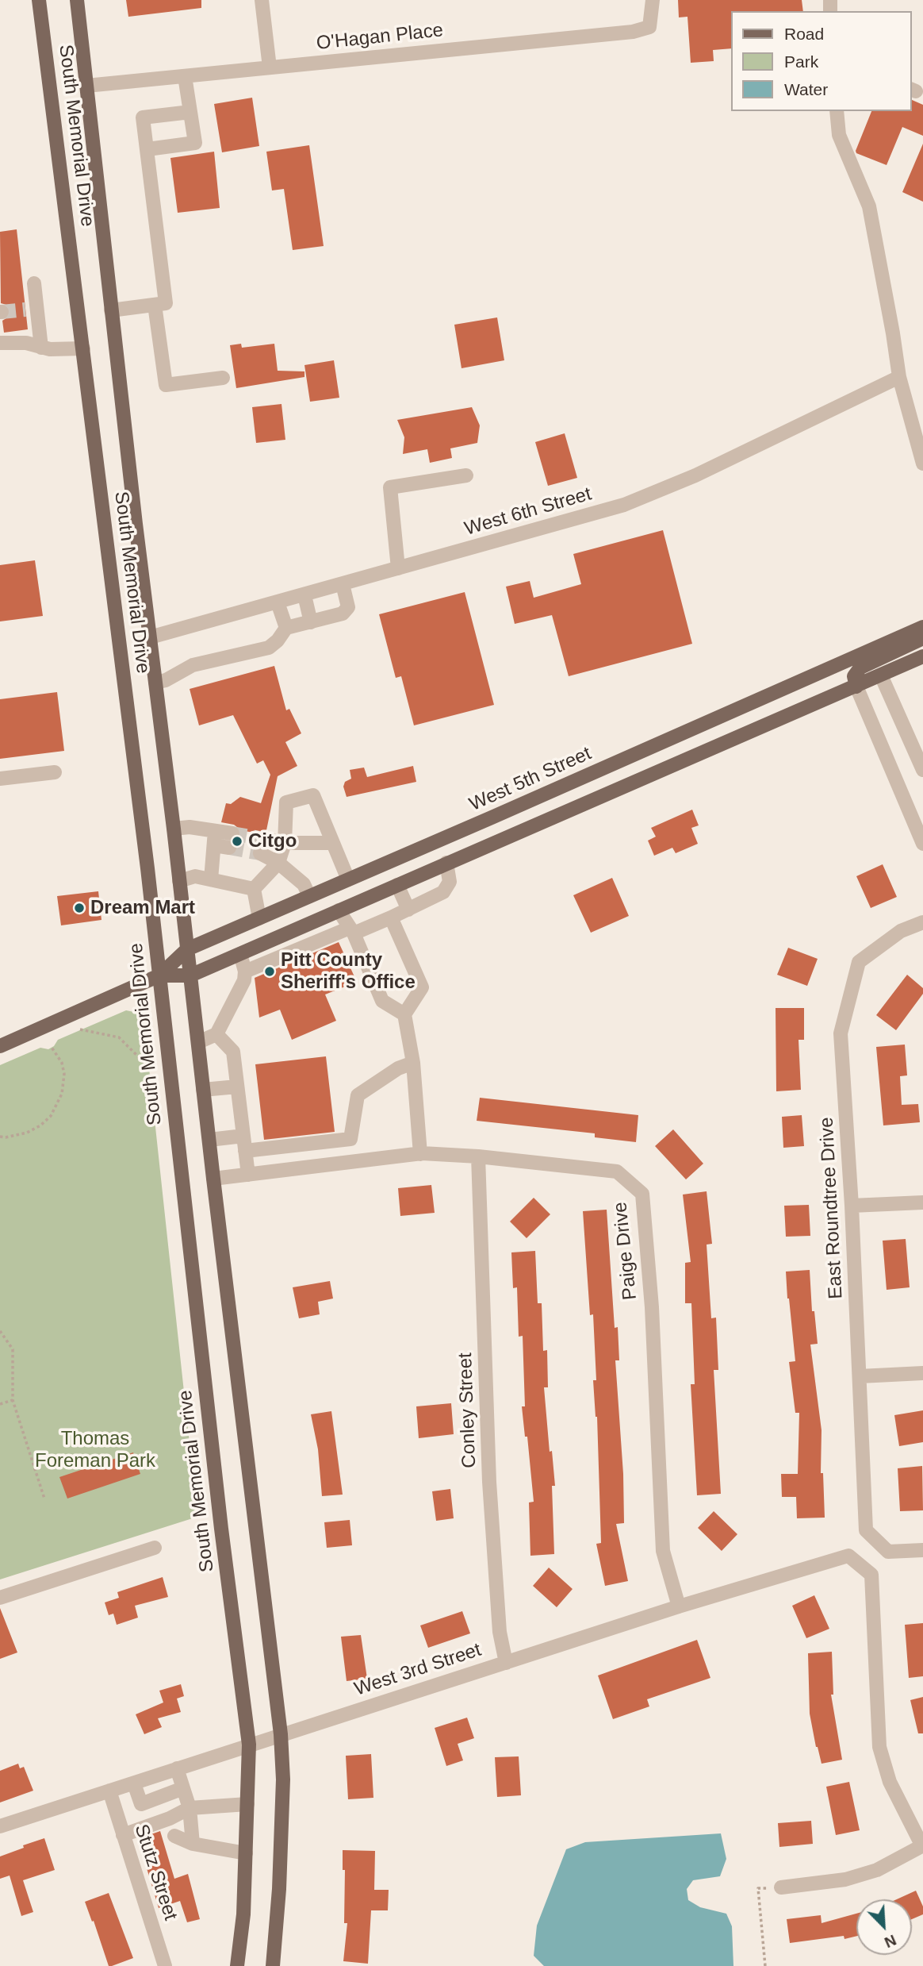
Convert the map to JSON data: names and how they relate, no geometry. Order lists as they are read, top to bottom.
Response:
{
  "streets": {
    "main road": ["South Memorial Drive", "West 5th Street"],
    "street": [
      "O'Hagan Place",
      "West 6th Street",
      "East Roundtree Drive",
      "Paige Drive",
      "Conley Street",
      "West 3rd Street",
      "Stutz Street"
    ]
  },
  "crossings": [
    ["O'Hagan Place", "South Memorial Drive"],
    ["South Memorial Drive", "West 6th Street"],
    ["South Memorial Drive", "West 5th Street"],
    ["South Memorial Drive", "Paige Drive"],
    ["South Memorial Drive", "West 3rd Street"],
    ["Paige Drive", "Conley Street"],
    ["Paige Drive", "West 3rd Street"],
    ["Conley Street", "West 3rd Street"],
    ["West 3rd Street", "Stutz Street"]
  ],
  "parks": ["Thomas Foreman Park"],
  "places": ["Citgo", "Dream Mart", "Pitt County Sheriff's Office"],
  "legend": ["Road", "Park", "Water"],
  "north": "bottom right"
}
